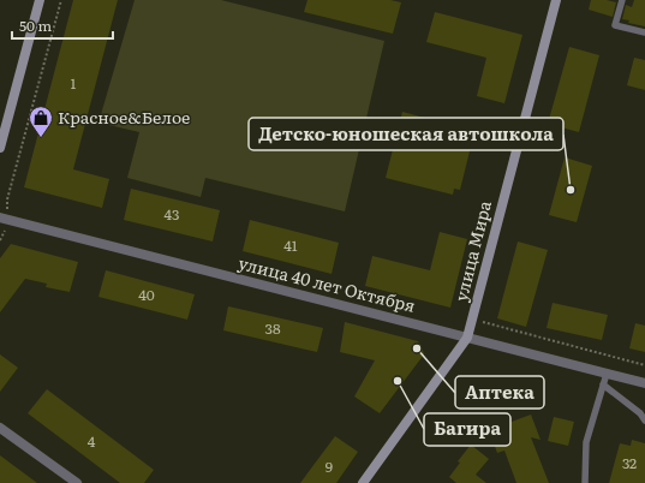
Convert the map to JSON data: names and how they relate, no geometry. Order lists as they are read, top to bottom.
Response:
{
  "streets": {
    "street": ["улица Мира", "улица 40 лет Октября"]
  },
  "crossings": [
    ["улица Мира", "улица 40 лет Октября"]
  ],
  "places": {
    "shop": ["Красное&Белое"],
    "other": ["Детско-юношеская автошкола", "Аптека", "Багира"]
  },
  "house_numbers": [
    "1",
    "43",
    "41",
    "40",
    "38",
    "4",
    "32",
    "9"
  ],
  "scale_bar": "50 m"
}
